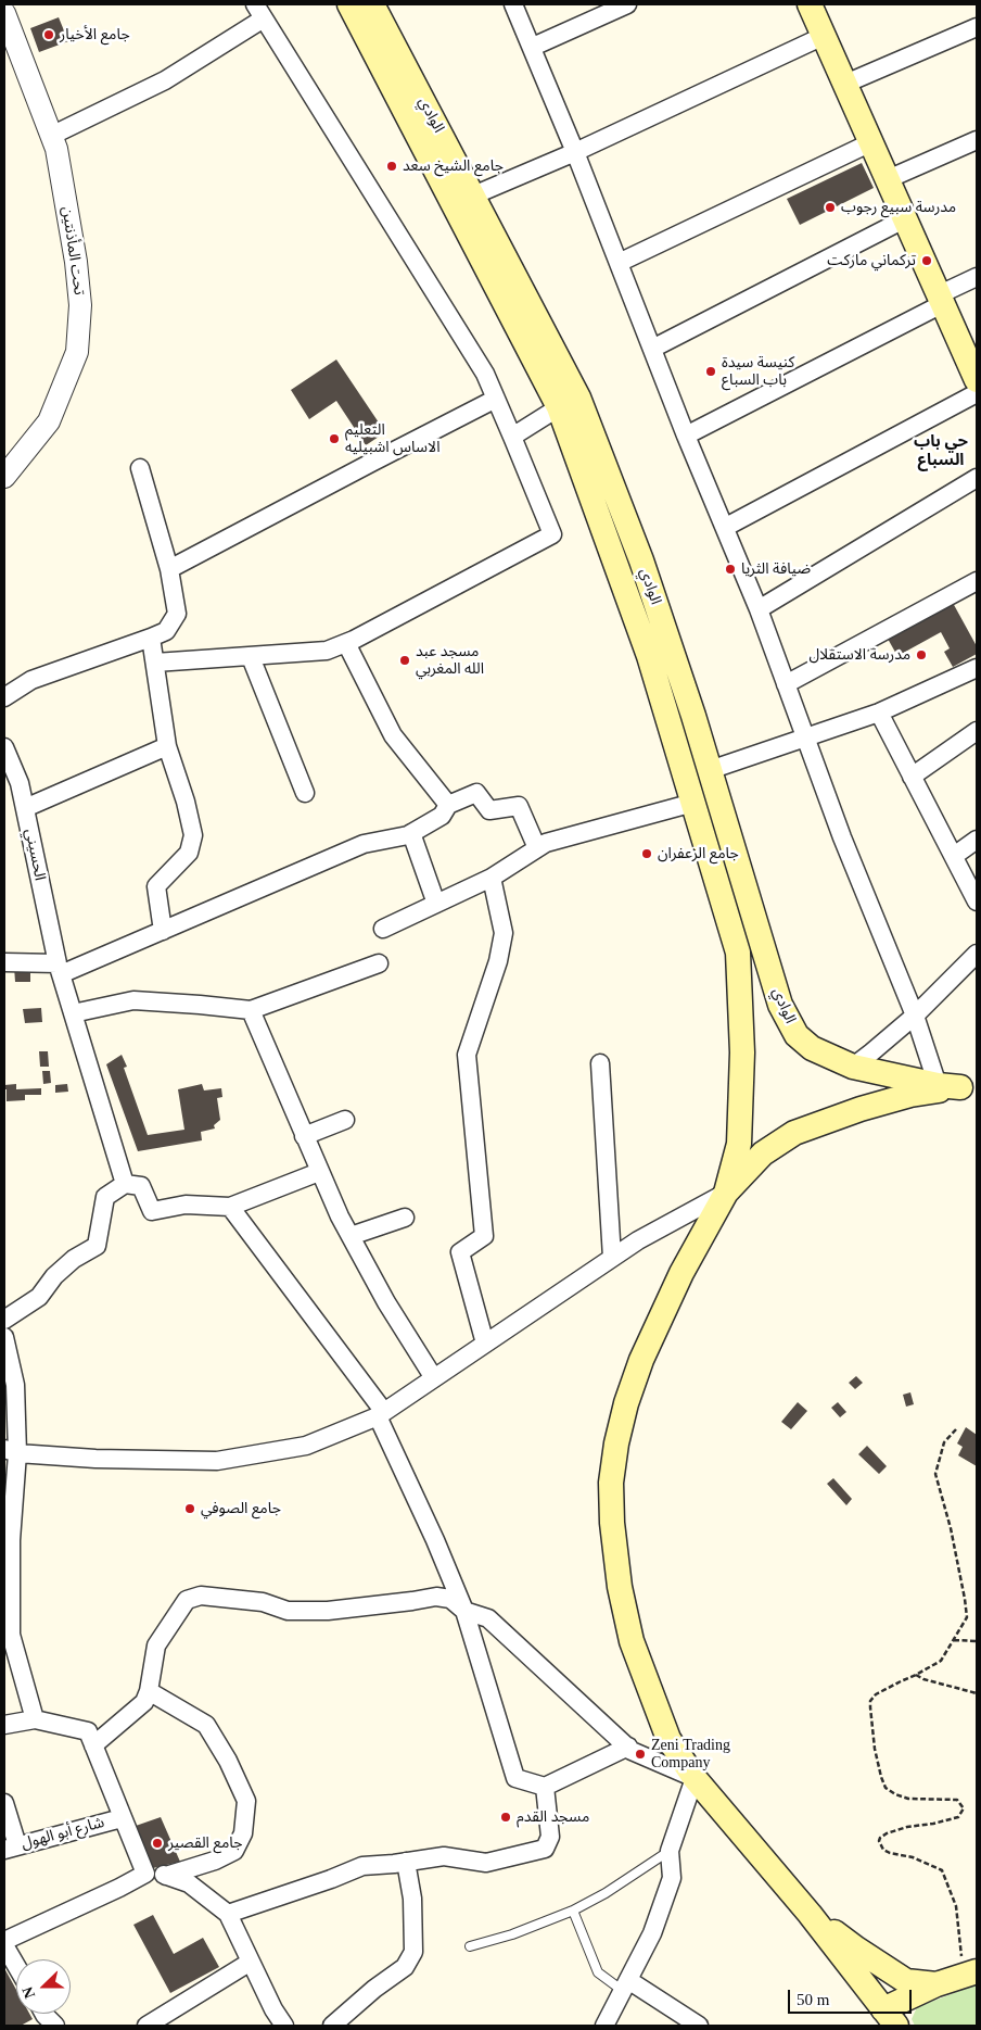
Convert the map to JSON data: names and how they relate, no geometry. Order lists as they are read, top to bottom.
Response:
{
  "streets": {
    "main road": ["الوادي"],
    "street": ["تحت المأذنتين", "الحسيني", "شارع أبو الهول"]
  },
  "districts": ["حي باب السباع"],
  "places": [
    "جامع الأخيار",
    "جامع الشيخ سعد",
    "مدرسة سبيع رجوب",
    "تركماني ماركت",
    "كنيسة سيدة باب السباع",
    "التعلیم الاساس اشبیلیه",
    "ضيافة الثريا",
    "مدرسة الاستقلال",
    "مسجد عبد الله المغربي",
    "جامع الزعفران",
    "جامع الصوفي",
    "Zeni Trading Company",
    "مسجد القدم",
    "جامع القصير"
  ],
  "scale_bar": "50 m",
  "north": "left"
}
